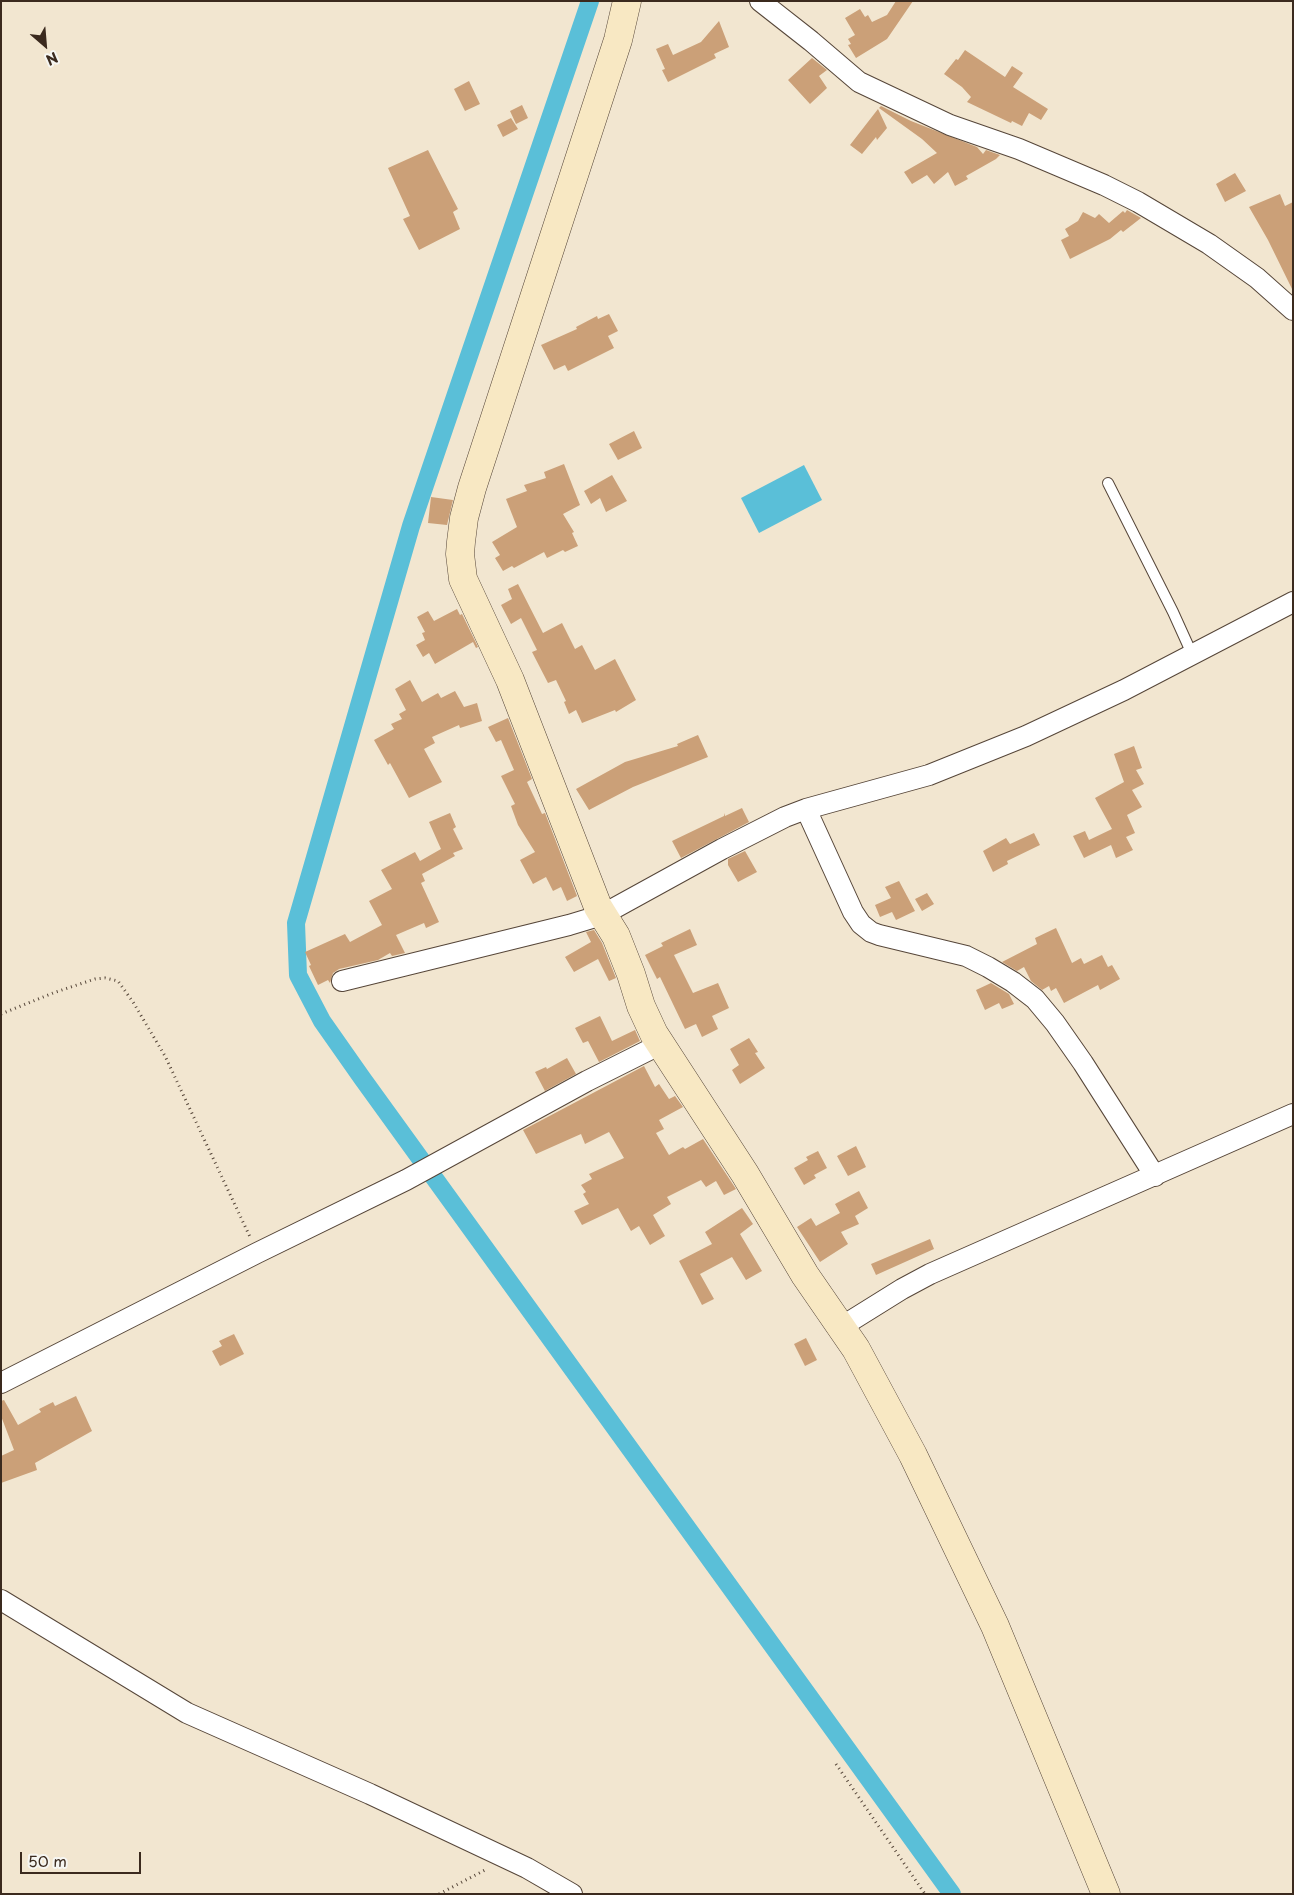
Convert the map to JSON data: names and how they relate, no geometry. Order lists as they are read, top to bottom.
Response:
{
  "scale_bar": "50 m",
  "north": "bottom right"
}
